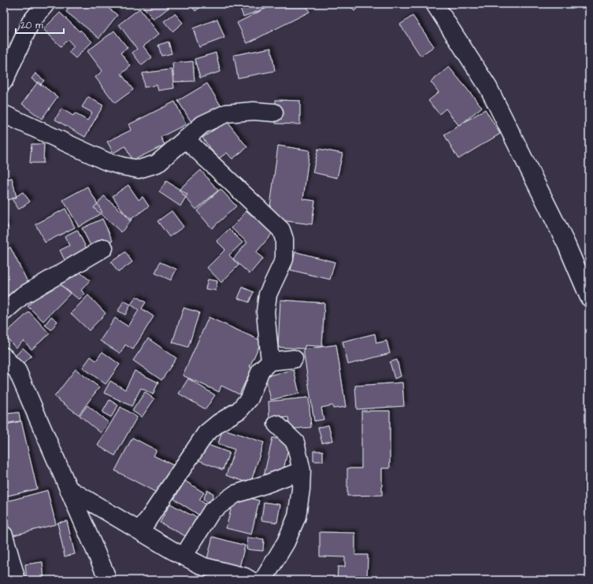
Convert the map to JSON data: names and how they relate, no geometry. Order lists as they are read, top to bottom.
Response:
{
  "scale_bar": "20 m"
}
